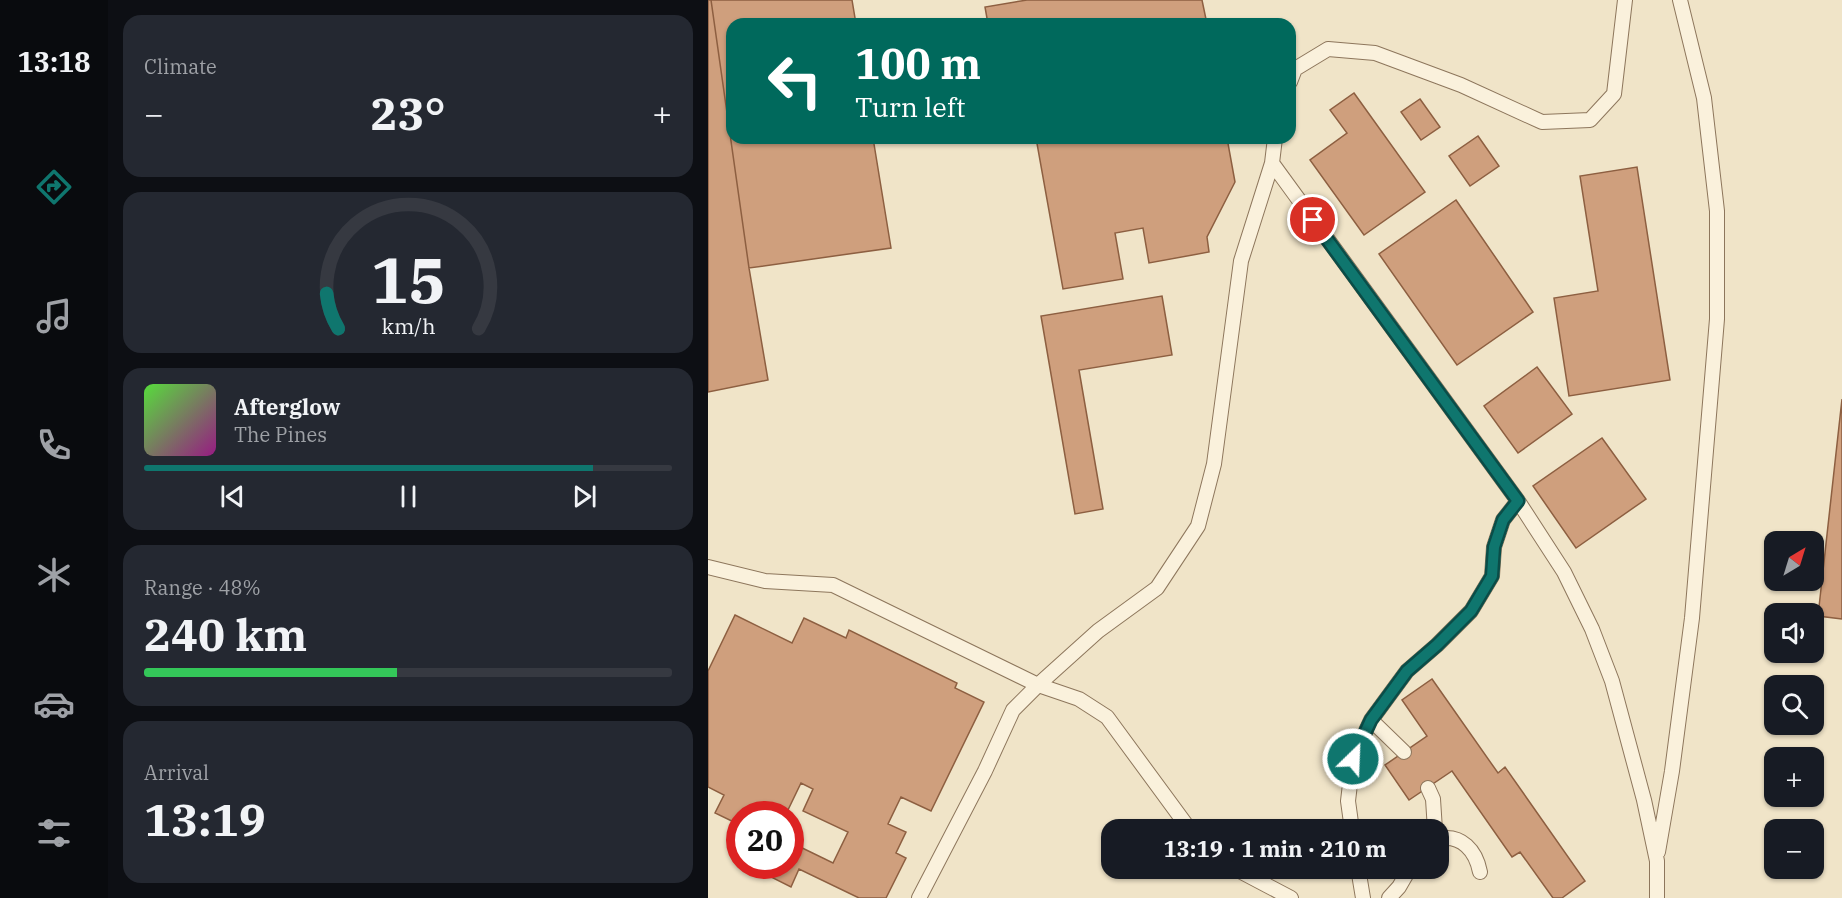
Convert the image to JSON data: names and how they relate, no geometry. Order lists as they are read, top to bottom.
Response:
{
  "north": "top right",
  "page": {
    "tabs": "13:18",
    "tile": [
      "Climate",
      ["Range · 48%", "240 km"],
      ["Arrival", "13:19"]
    ],
    "turn": ["100 m", "Turn left"],
    "heat": ["−", "23°", "+"],
    "song": ["Afterglow", "The Pines"],
    "map_buttons": ["+", "−"],
    "limit": "20",
    "trip": "13:19 · 1 min · 210 m",
    "gauge": ["15", "km/h"]
  }
}
